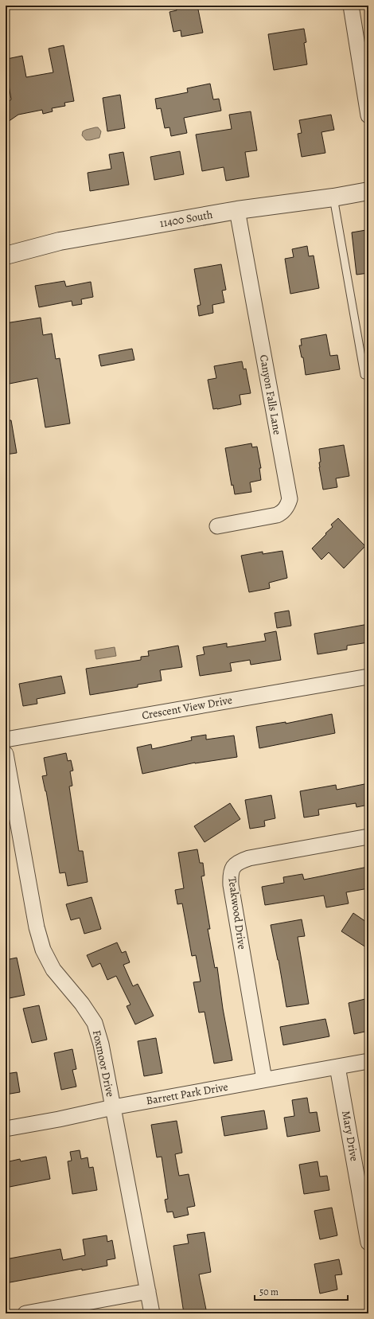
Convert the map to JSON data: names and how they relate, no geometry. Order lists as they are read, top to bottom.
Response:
{
  "streets": {
    "street": [
      "11400 South",
      "Canyon Falls Lane",
      "Crescent View Drive",
      "Teakwood Drive",
      "Foxmoor Drive",
      "Barrett Park Drive",
      "Mary Drive"
    ]
  },
  "crossings": [
    ["11400 South", "Canyon Falls Lane"],
    ["Teakwood Drive", "Barrett Park Drive"],
    ["Foxmoor Drive", "Barrett Park Drive"],
    ["Barrett Park Drive", "Mary Drive"]
  ],
  "scale_bar": "50 m"
}
